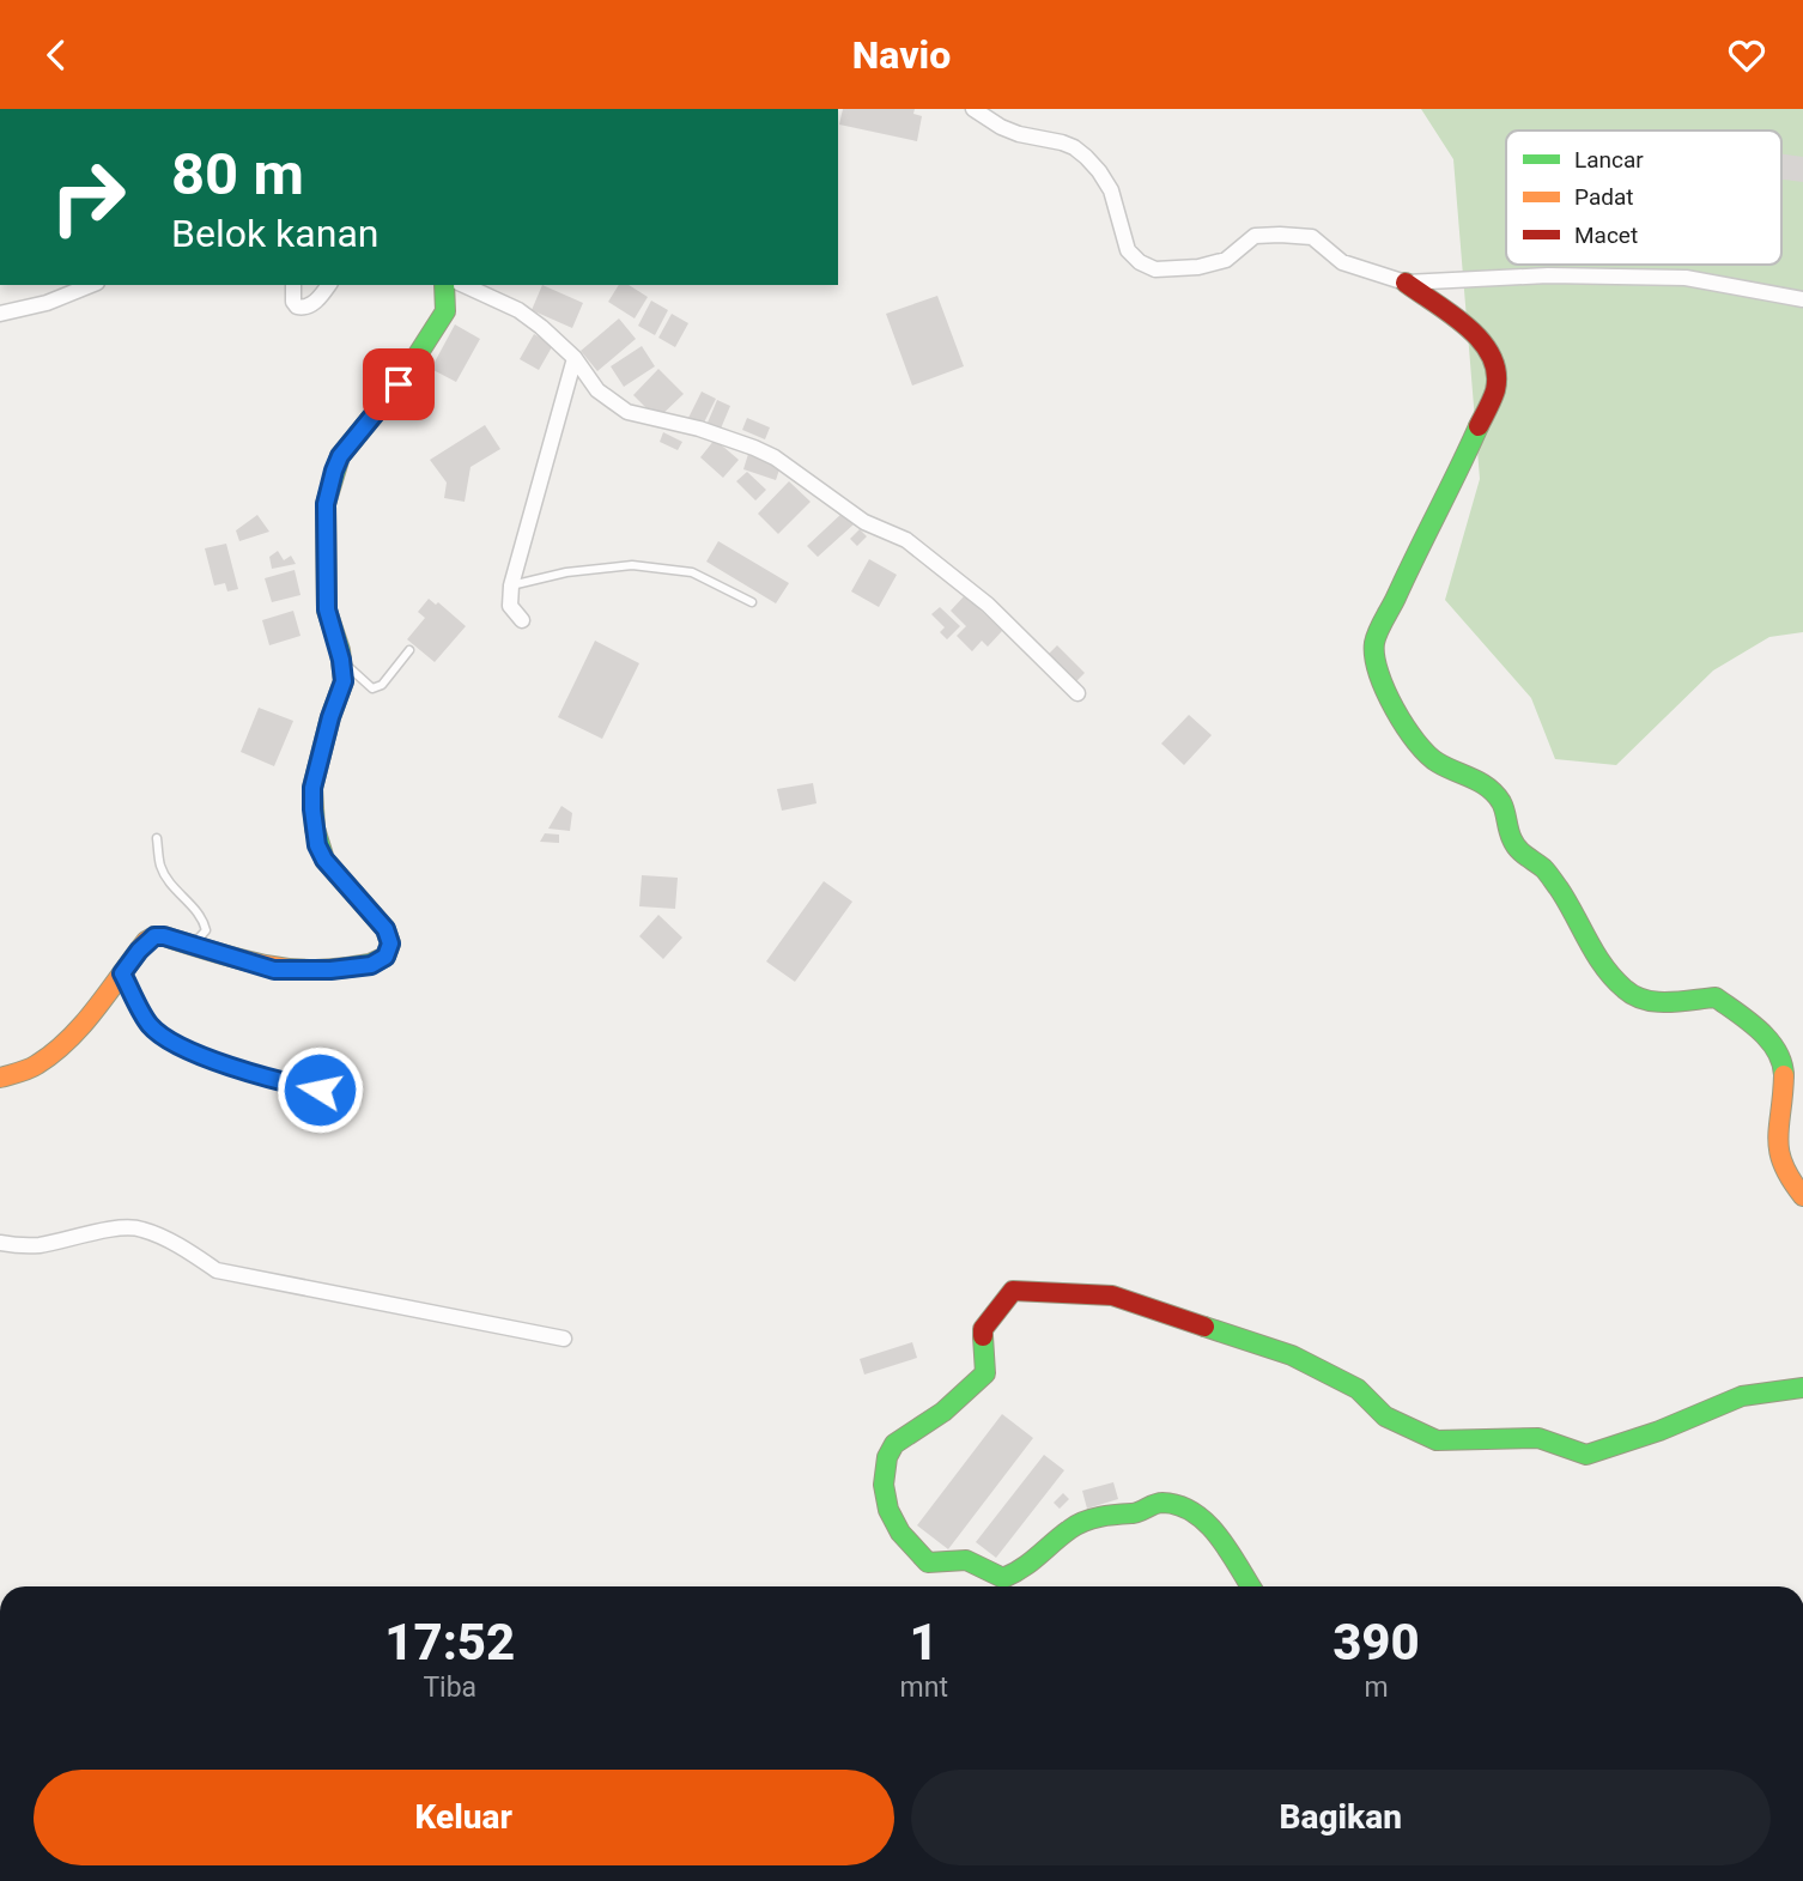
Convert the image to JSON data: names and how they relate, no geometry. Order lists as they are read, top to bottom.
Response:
{
  "legend": ["Lancar", "Padat", "Macet"],
  "page": {
    "header": "Navio",
    "turn": ["80 m", "Belok kanan"],
    "eta": [
      "17:52",
      "Tiba",
      "1",
      "mnt",
      "390",
      "m"
    ],
    "buttons": ["Keluar", "Bagikan"]
  }
}
